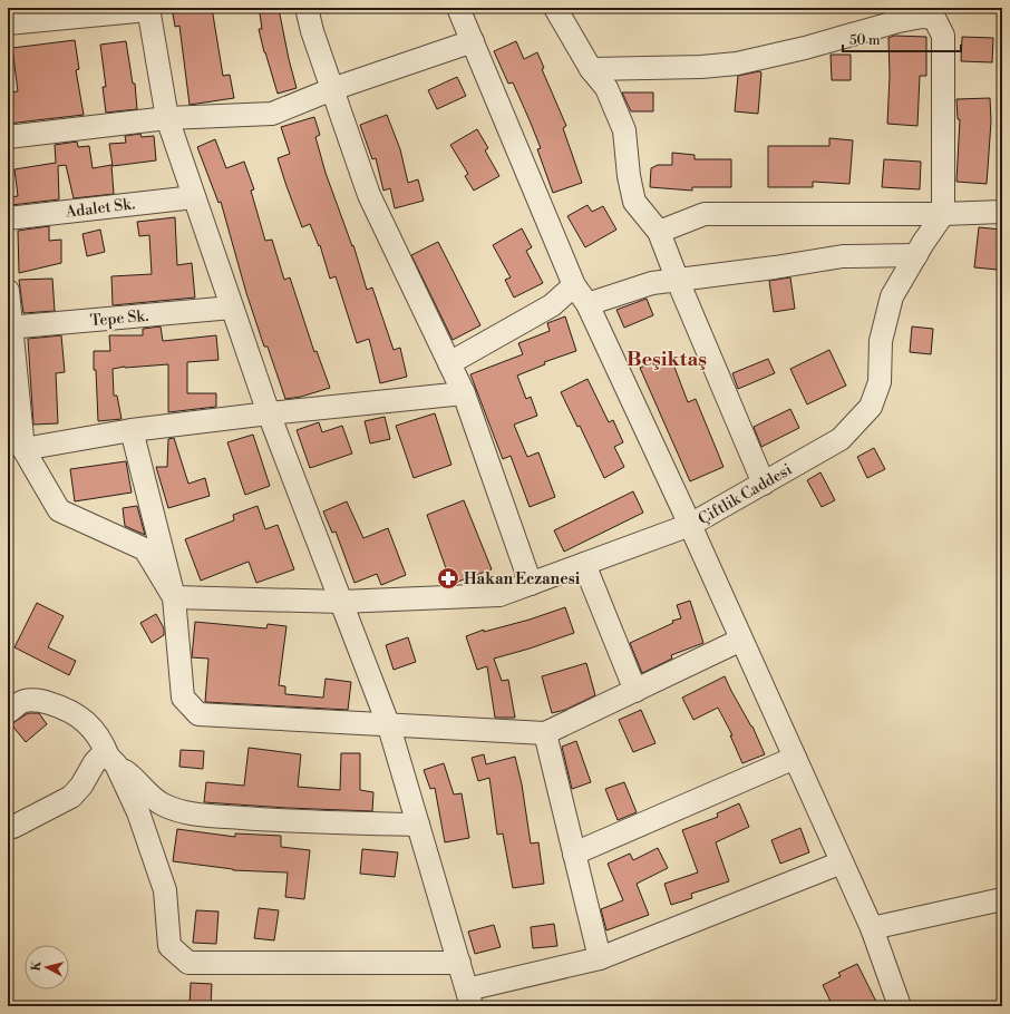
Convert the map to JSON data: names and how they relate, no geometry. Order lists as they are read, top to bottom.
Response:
{
  "streets": {
    "street": ["Adalet Sk.", "Tepe Sk.", "Çiftlik Caddesi"]
  },
  "districts": ["Beşiktaş"],
  "places": {
    "pharmacy": ["Hakan Eczanesi"]
  },
  "scale_bar": "50 m",
  "north": "left"
}
